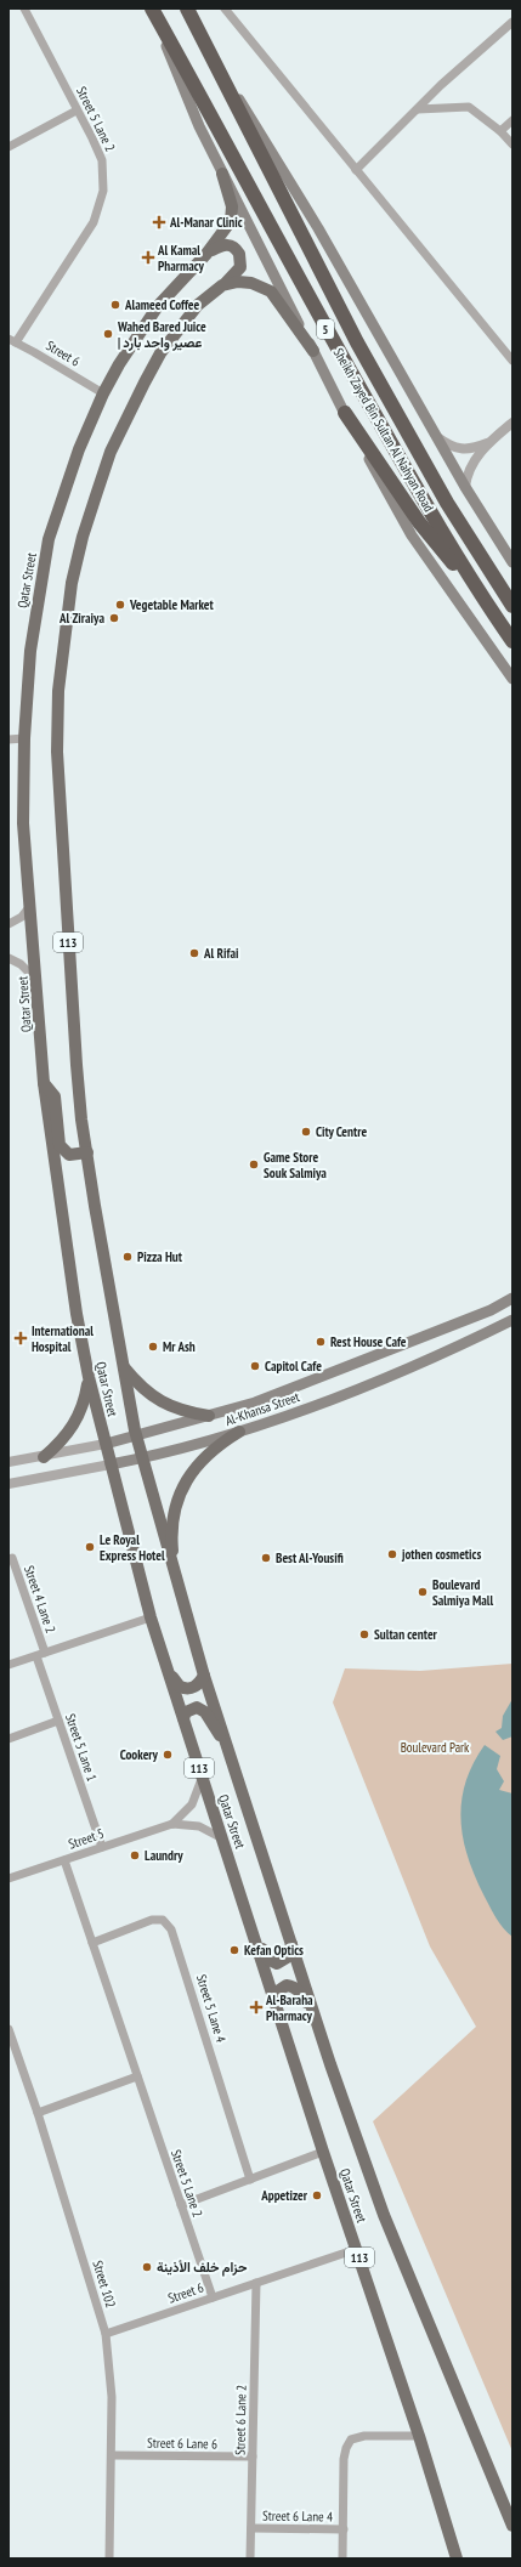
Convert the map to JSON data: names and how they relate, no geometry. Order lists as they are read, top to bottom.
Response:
{
  "streets": {
    "highway": ["5", "Sheikh Zayed Bin Sultan Al Nahyan Road"],
    "main road": ["Qatar Street", "113", "Al-Khansa Street"],
    "street": [
      "Street 5 Lane 2",
      "Street 6",
      "Street 4 Lane 2",
      "Street 5 Lane 1",
      "Street 5",
      "Street 5 Lane 4",
      "Street 102",
      "Street 6 Lane 2",
      "Street 6 Lane 6",
      "Street 6 Lane 4"
    ]
  },
  "crossings": [
    ["Street 5 Lane 2", "Street 6"],
    ["Street 5 Lane 2", "Street 5"],
    ["Street 5 Lane 2", "Street 5 Lane 4"],
    ["Street 6", "Qatar Street"],
    ["Street 6", "Street 102"],
    ["Street 6", "Street 6 Lane 2"],
    ["Qatar Street", "Al-Khansa Street"],
    ["Qatar Street", "Street 5"],
    ["Qatar Street", "Street 6 Lane 4"],
    ["Street 4 Lane 2", "Street 5 Lane 1"],
    ["Street 5 Lane 1", "Street 5"],
    ["Street 102", "Street 6 Lane 6"],
    ["Street 6 Lane 2", "Street 6 Lane 6"],
    ["Street 6 Lane 2", "Street 6 Lane 4"]
  ],
  "parks": ["Boulevard Park"],
  "places": {
    "health": [
      "Al-Manar Clinic",
      "Al Kamal Pharmacy",
      "International Hospital",
      "Al-Baraha Pharmacy"
    ],
    "other": [
      "Alameed Coffee",
      "Wahed Bared Juice | عصير واحد بارد",
      "Vegetable Market",
      "Al Ziraiya",
      "Al Rifai",
      "City Centre",
      "Game Store Souk Salmiya",
      "Pizza Hut",
      "Rest House Cafe",
      "Mr Ash",
      "Capitol Cafe",
      "Le Royal Express Hotel",
      "jothen cosmetics",
      "Best Al-Yousifi",
      "Boulevard Salmiya Mall",
      "Sultan center",
      "Cookery",
      "Laundry",
      "Kefan Optics",
      "Appetizer",
      "حزام خلف الأذينة"
    ]
  }
}
